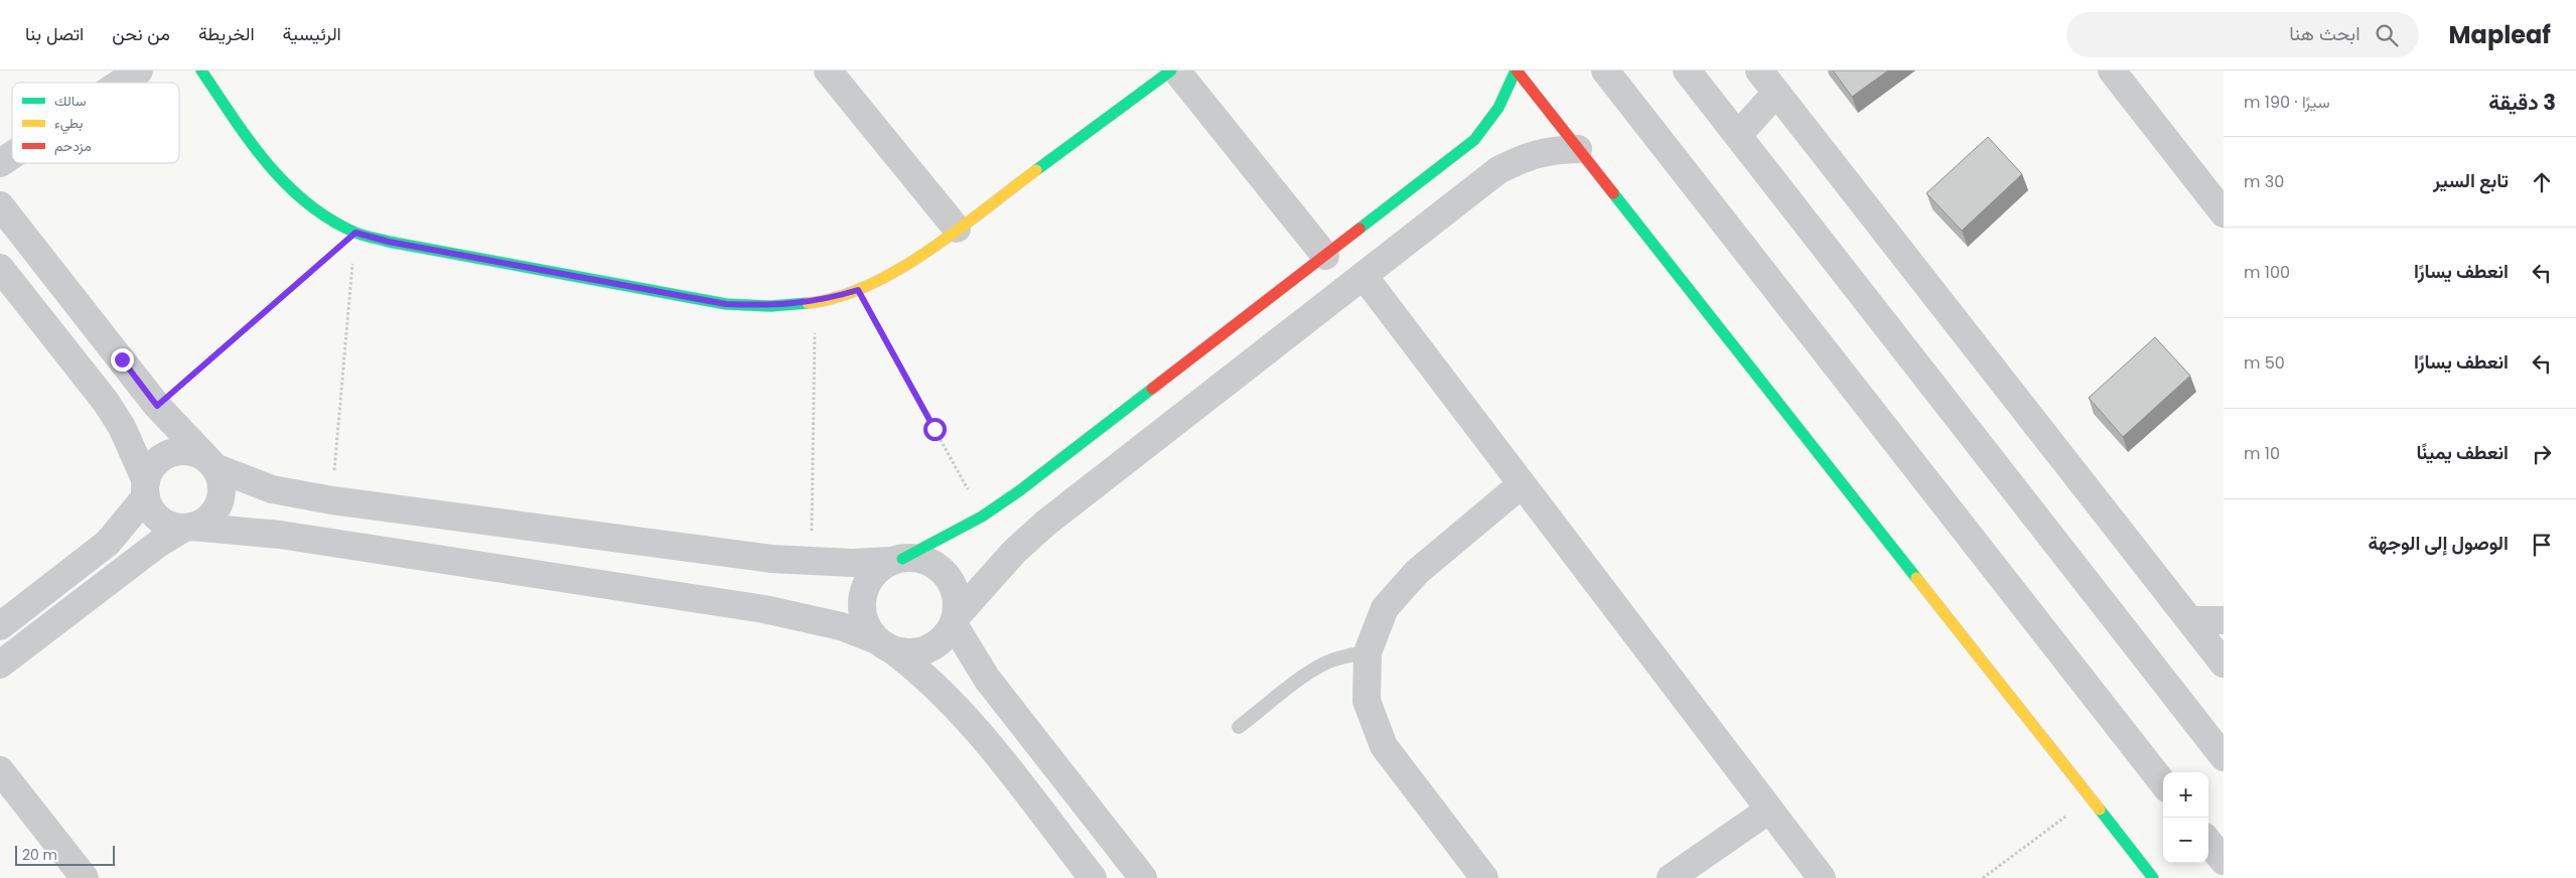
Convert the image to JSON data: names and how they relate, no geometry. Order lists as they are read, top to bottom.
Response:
{
  "legend": ["سالك", "بطيء", "مزدحم"],
  "scale_bar": "20 m",
  "page": {
    "header": "Mapleaf",
    "search": "ابحث هنا",
    "nav": [
      "الرئيسية",
      "الخريطة",
      "من نحن",
      "اتصل بنا"
    ],
    "heading": ["3 دقيقة", "سيرًا · 190 m"],
    "list": [
      ["تابع السير", "30 m"],
      ["انعطف يسارًا", "100 m"],
      ["انعطف يسارًا", "50 m"],
      ["انعطف يمينًا", "10 m"],
      "الوصول إلى الوجهة"
    ],
    "map_buttons": ["+", "−"],
    "scale": "20 m"
  }
}
